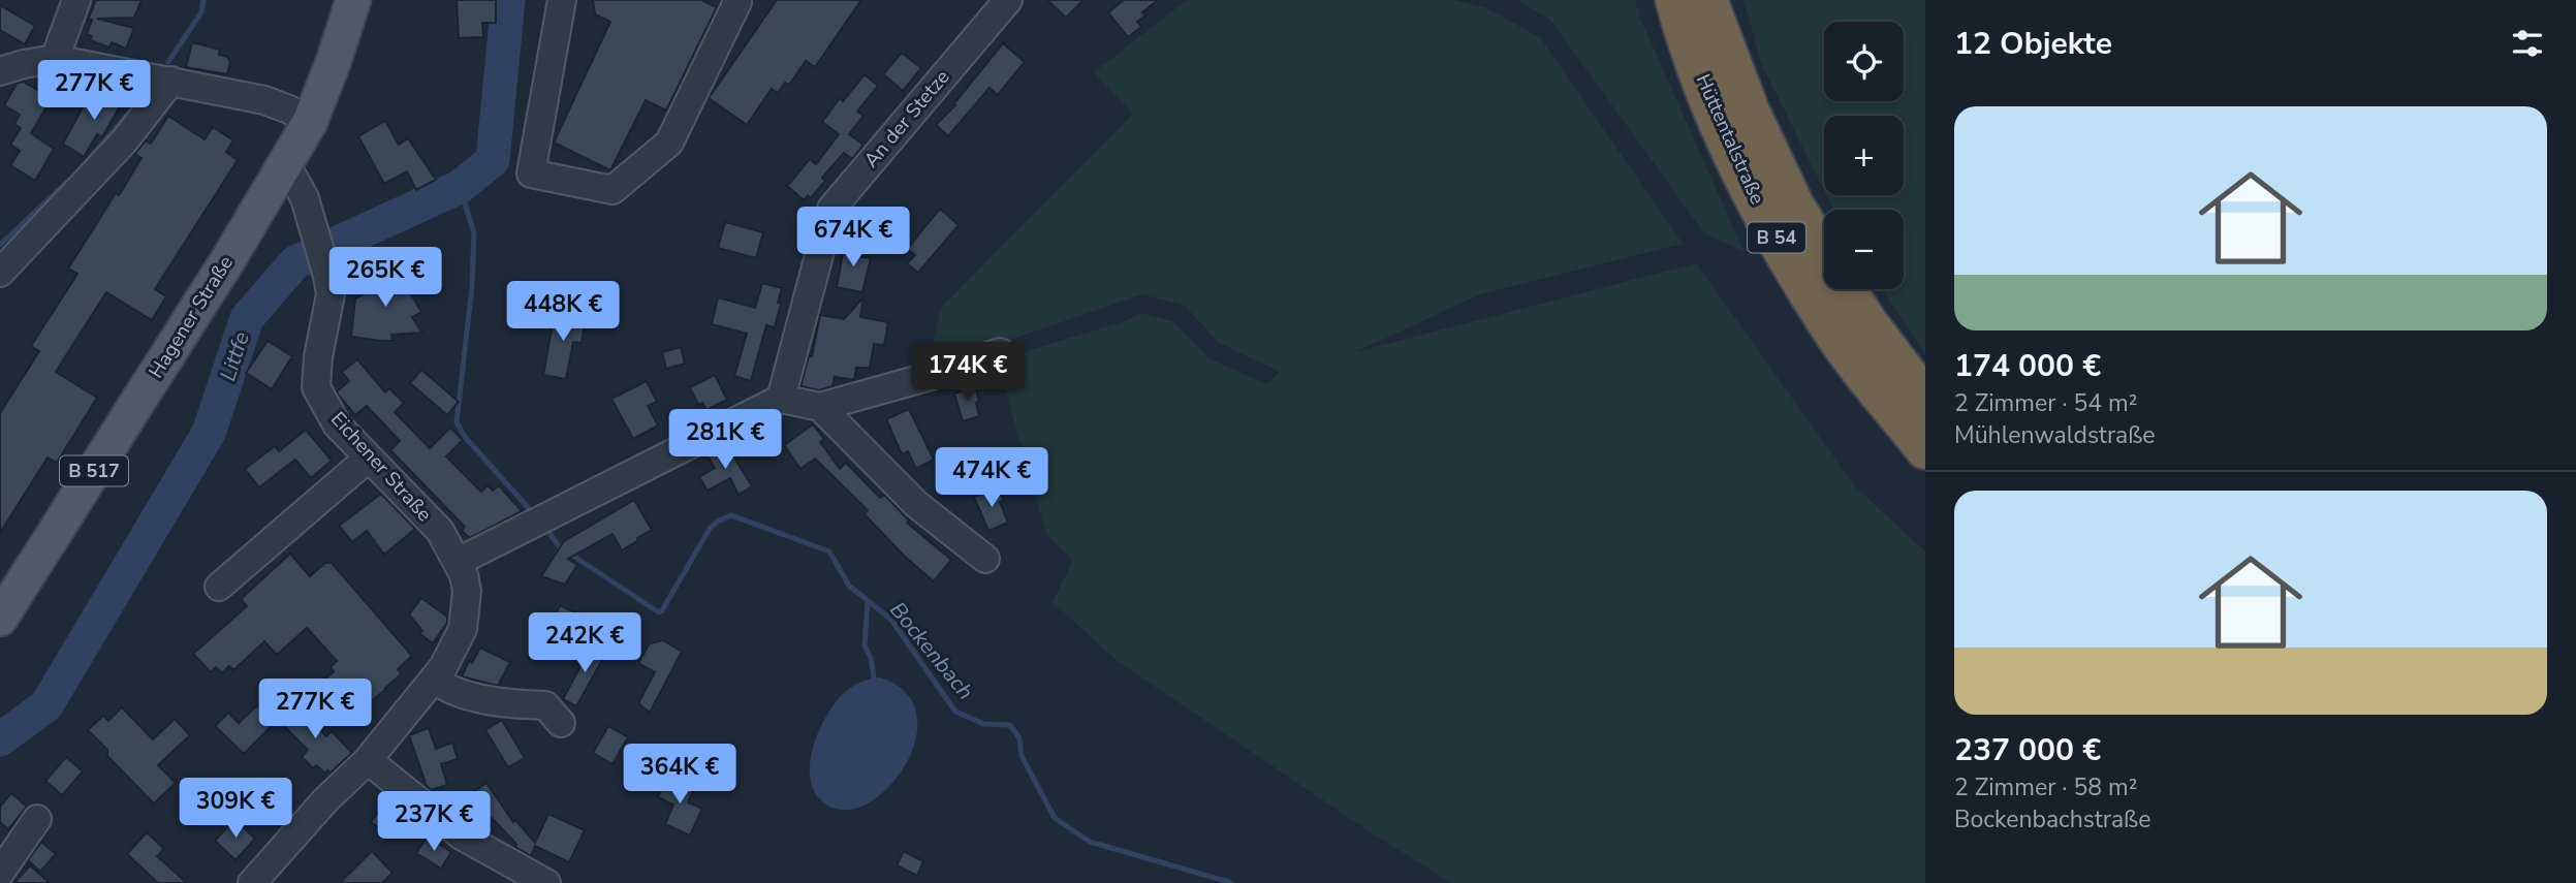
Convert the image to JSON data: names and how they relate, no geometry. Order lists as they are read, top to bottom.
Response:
{
  "streets": {
    "highway": ["Hüttentalstraße", "B 54"],
    "main road": ["Hagener Straße", "B 517"],
    "street": ["An der Stetze", "Eichener Straße"]
  },
  "crossings": [
    ["Hagener Straße", "Eichener Straße"]
  ],
  "water": ["Littfe", "Bockenbach"],
  "page": {
    "heading": "12 Objekte",
    "map_buttons": ["+", "−"],
    "price": [
      "277K €",
      "674K €",
      "265K €",
      "448K €",
      "174K €",
      "281K €",
      "474K €",
      "242K €",
      "277K €",
      "364K €",
      "309K €",
      "237K €"
    ],
    "list": [
      {
        "name": "174 000 €",
        "note": "2 Zimmer · 54 m² · Mühlenwaldstraße"
      },
      {
        "name": "237 000 €",
        "note": "2 Zimmer · 58 m² · Bockenbachstraße"
      }
    ]
  }
}
